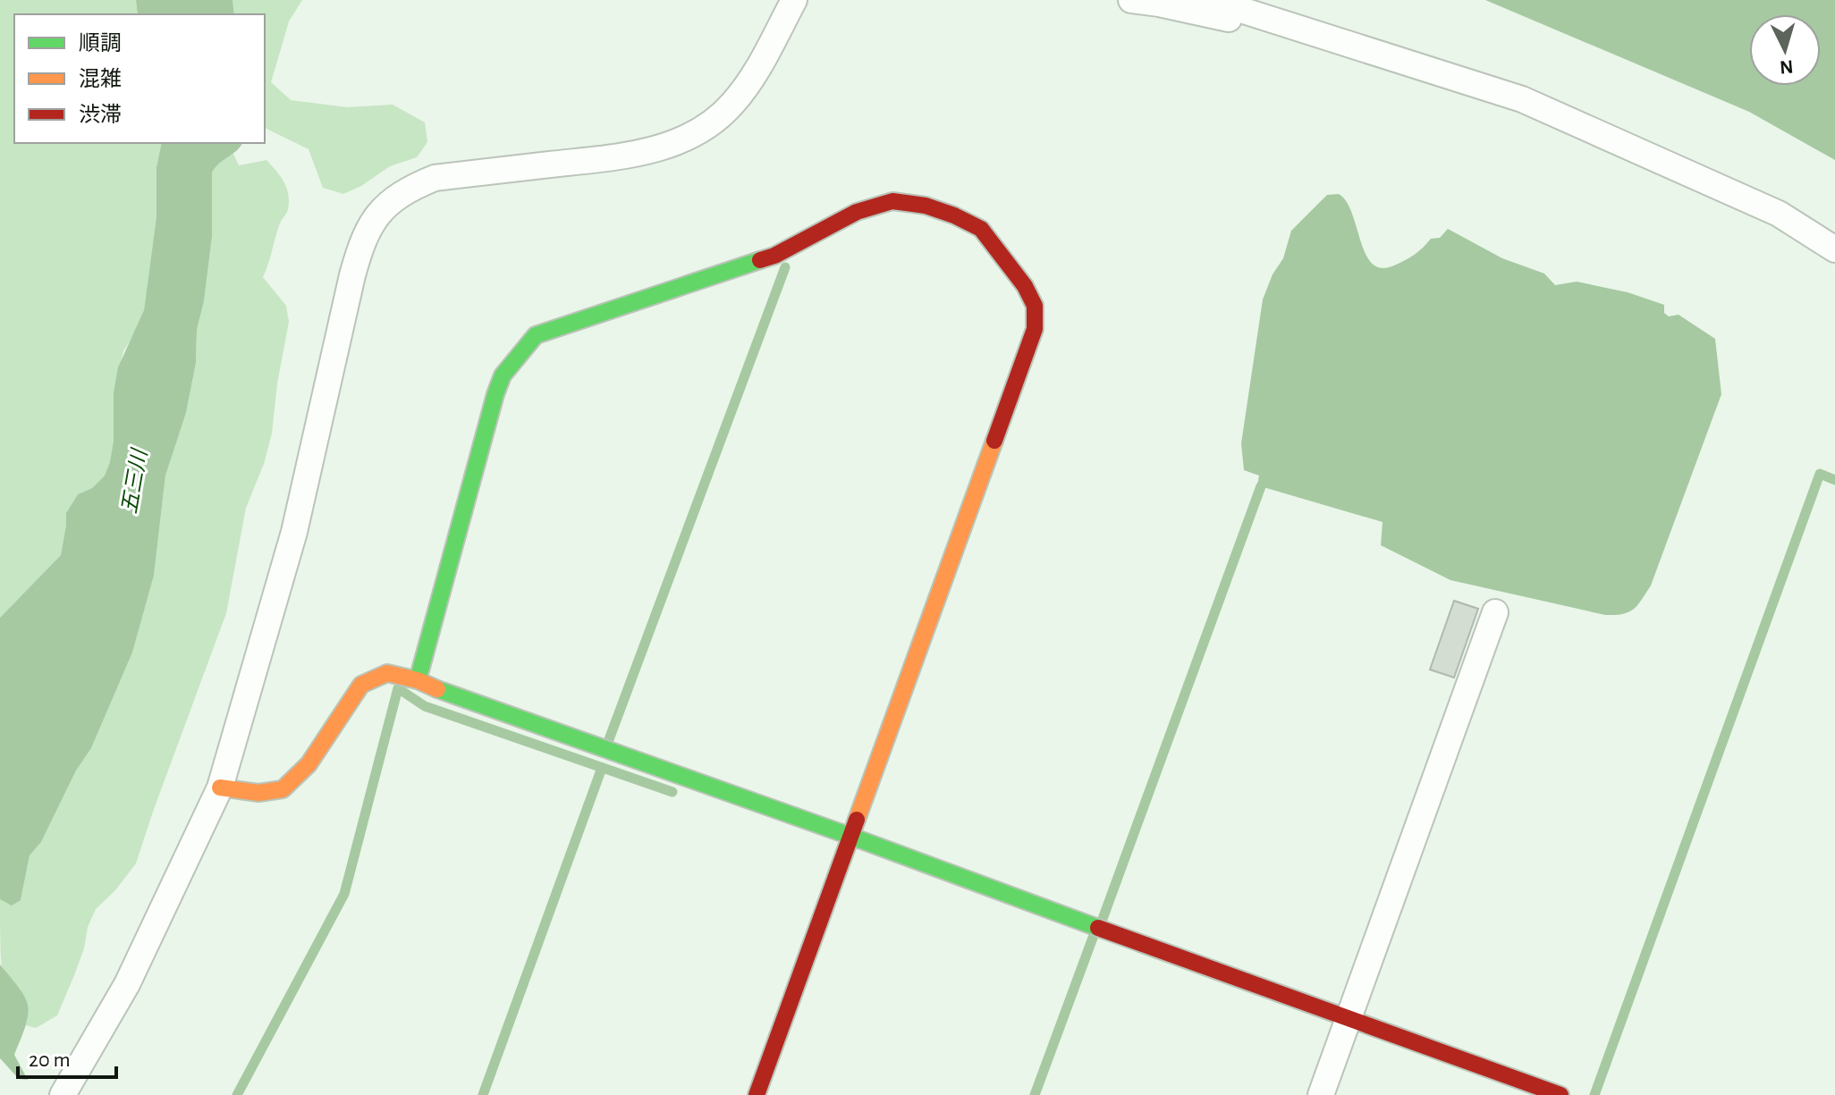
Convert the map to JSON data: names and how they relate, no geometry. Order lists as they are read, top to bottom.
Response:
{
  "water": ["五三川"],
  "legend": ["順調", "混雑", "渋滞"],
  "scale_bar": "20 m",
  "north": "bottom"
}
